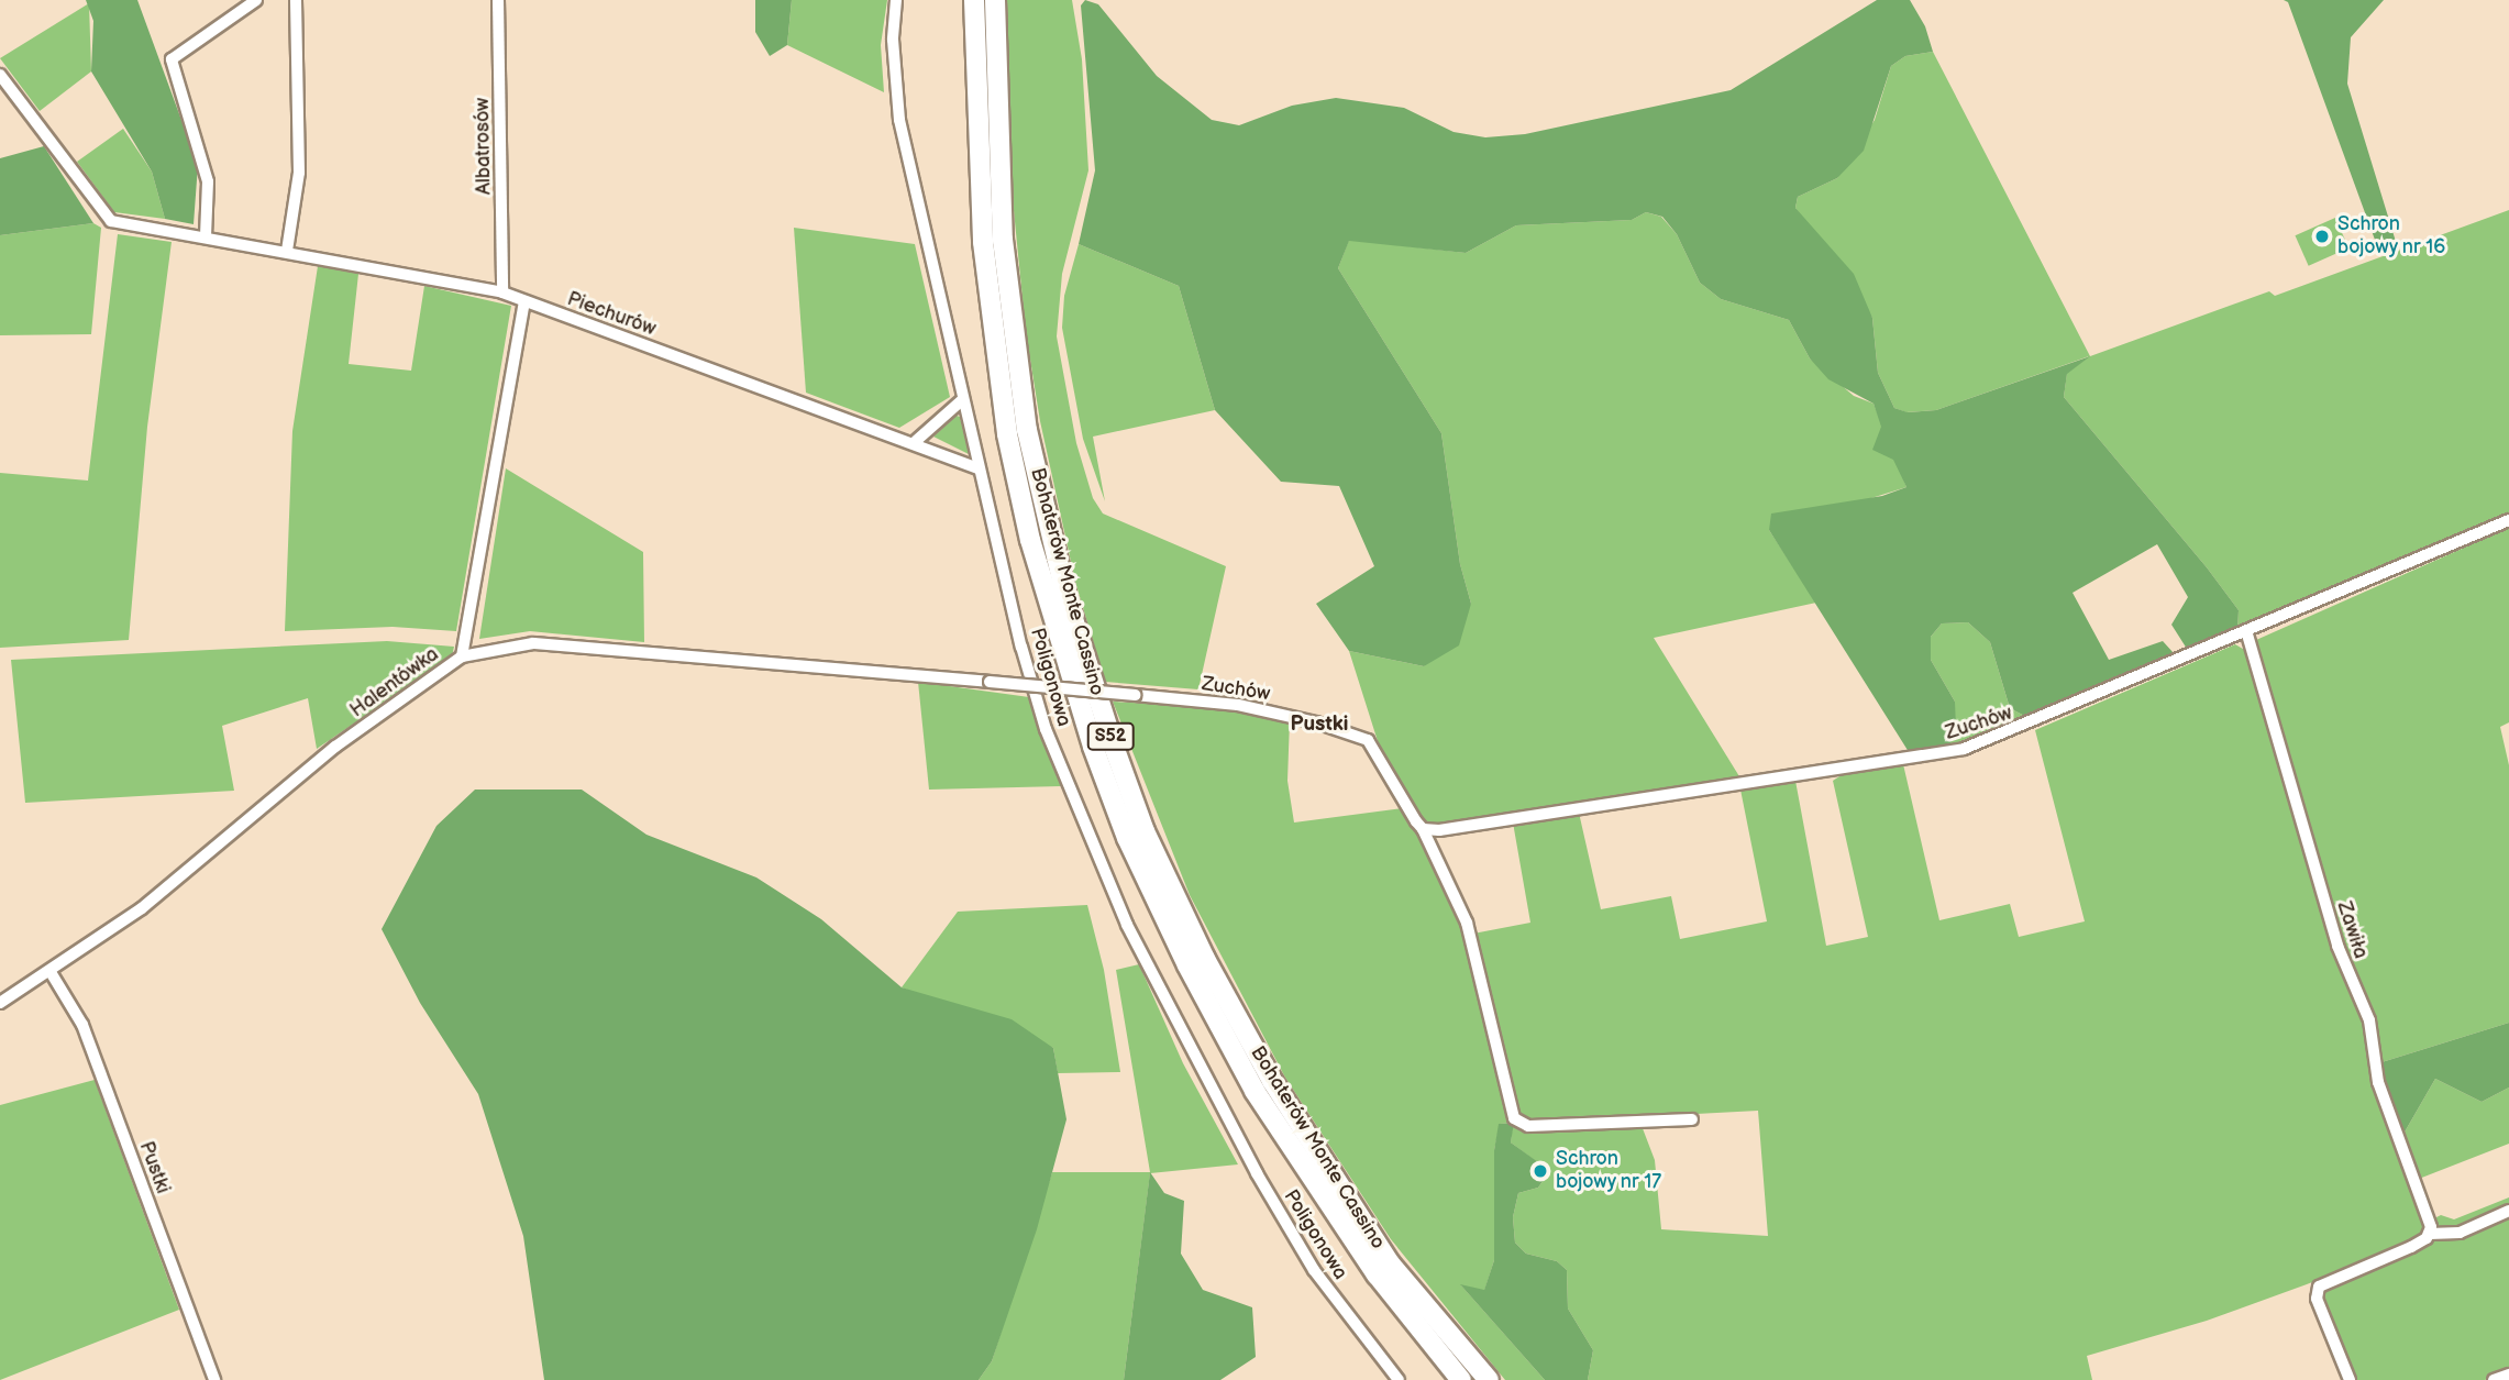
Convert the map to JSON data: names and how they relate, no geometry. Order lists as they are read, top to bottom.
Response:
{
  "streets": {
    "highway": ["Bohaterów Monte Cassino", "S52"],
    "street": [
      "Albatrosów",
      "Piechurów",
      "Poligonowa",
      "Halentówka",
      "Zuchów",
      "Zawiła",
      "Pustki"
    ]
  },
  "crossings": [
    ["Albatrosów", "Piechurów"],
    ["Piechurów", "Poligonowa"],
    ["Halentówka", "Zuchów"],
    ["Halentówka", "Pustki"],
    ["Zuchów", "Zawiła"]
  ],
  "districts": ["Pustki"],
  "places": ["Schron bojowy nr 16", "Schron bojowy nr 17"]
}
